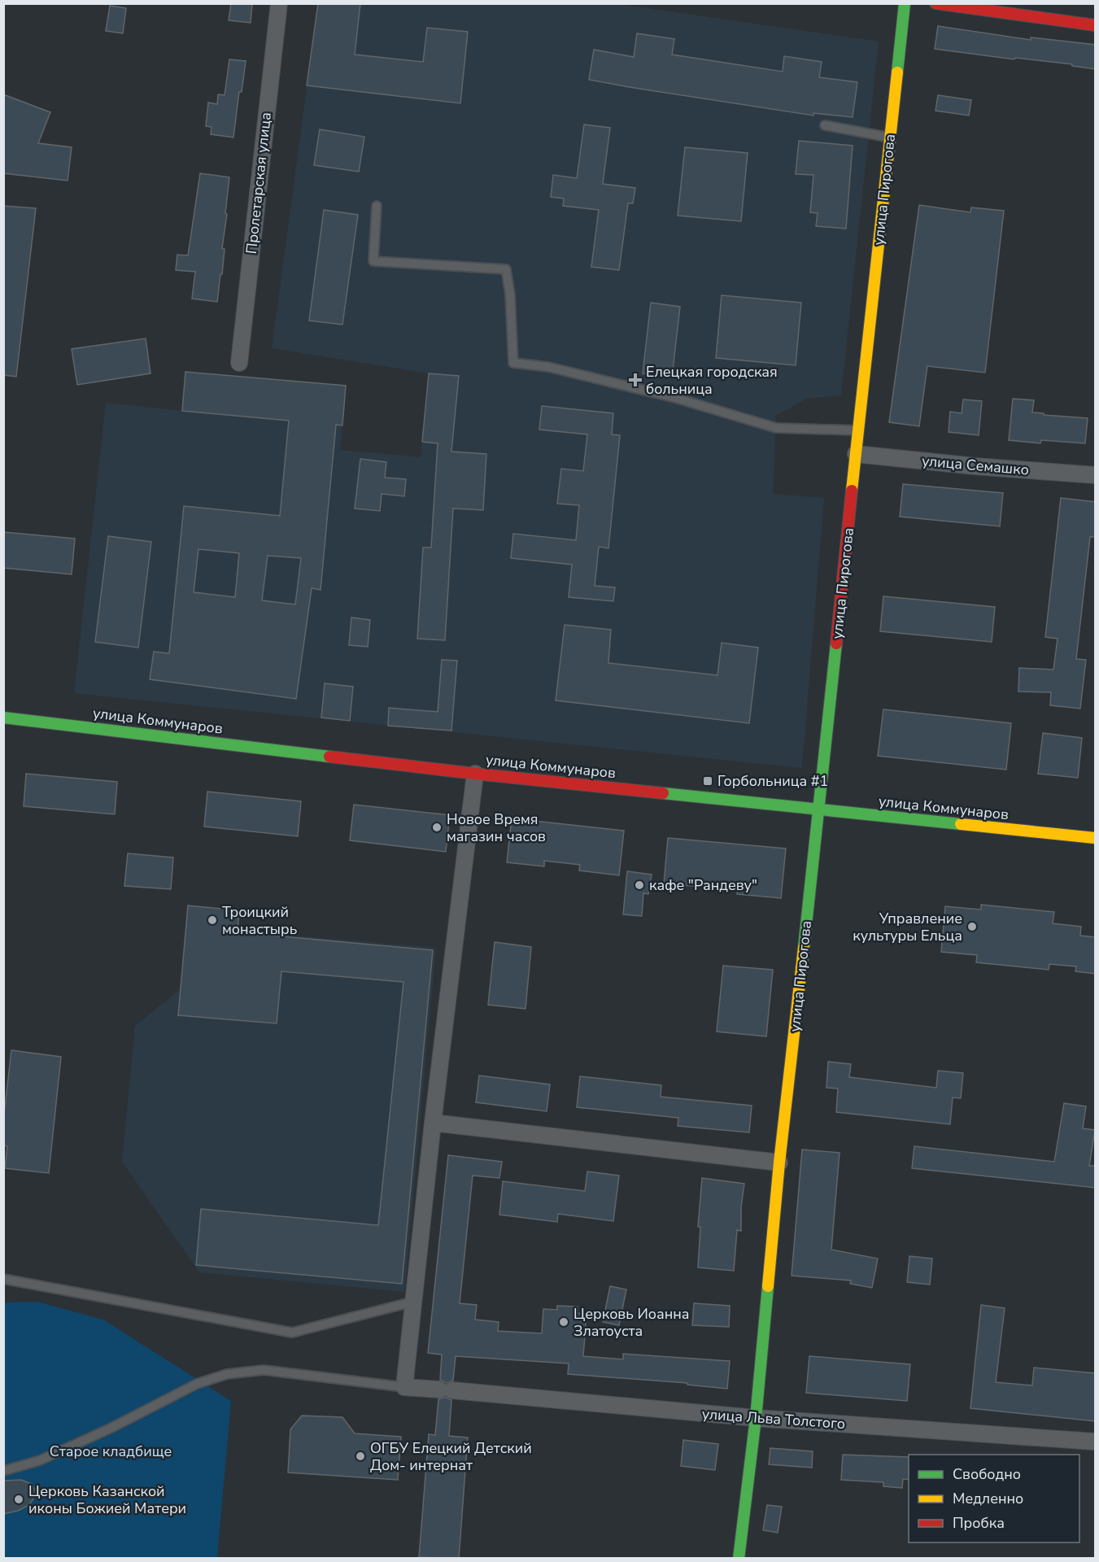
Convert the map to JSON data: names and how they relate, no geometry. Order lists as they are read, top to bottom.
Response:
{
  "streets": {
    "street": [
      "Пролетарская улица",
      "улица Пирогова",
      "улица Семашко",
      "улица Коммунаров",
      "улица Льва Толстого"
    ]
  },
  "crossings": [
    ["улица Пирогова", "улица Семашко"],
    ["улица Пирогова", "улица Коммунаров"],
    ["улица Пирогова", "улица Льва Толстого"]
  ],
  "parks": ["Старое кладбище"],
  "places": {
    "health": ["Елецкая городская больница"],
    "transit": ["Горбольница #1"],
    "other": [
      "Новое Время магазин часов",
      "кафе \"Рандеву\"",
      "Троицкий монастырь",
      "Управление культуры Ельца",
      "Церковь Иоанна Златоуста",
      "ОГБУ Елецкий Детский Дом- интернат",
      "Церковь Казанской иконы Божией Матери"
    ]
  },
  "legend": ["Свободно", "Медленно", "Пробка"]
}
